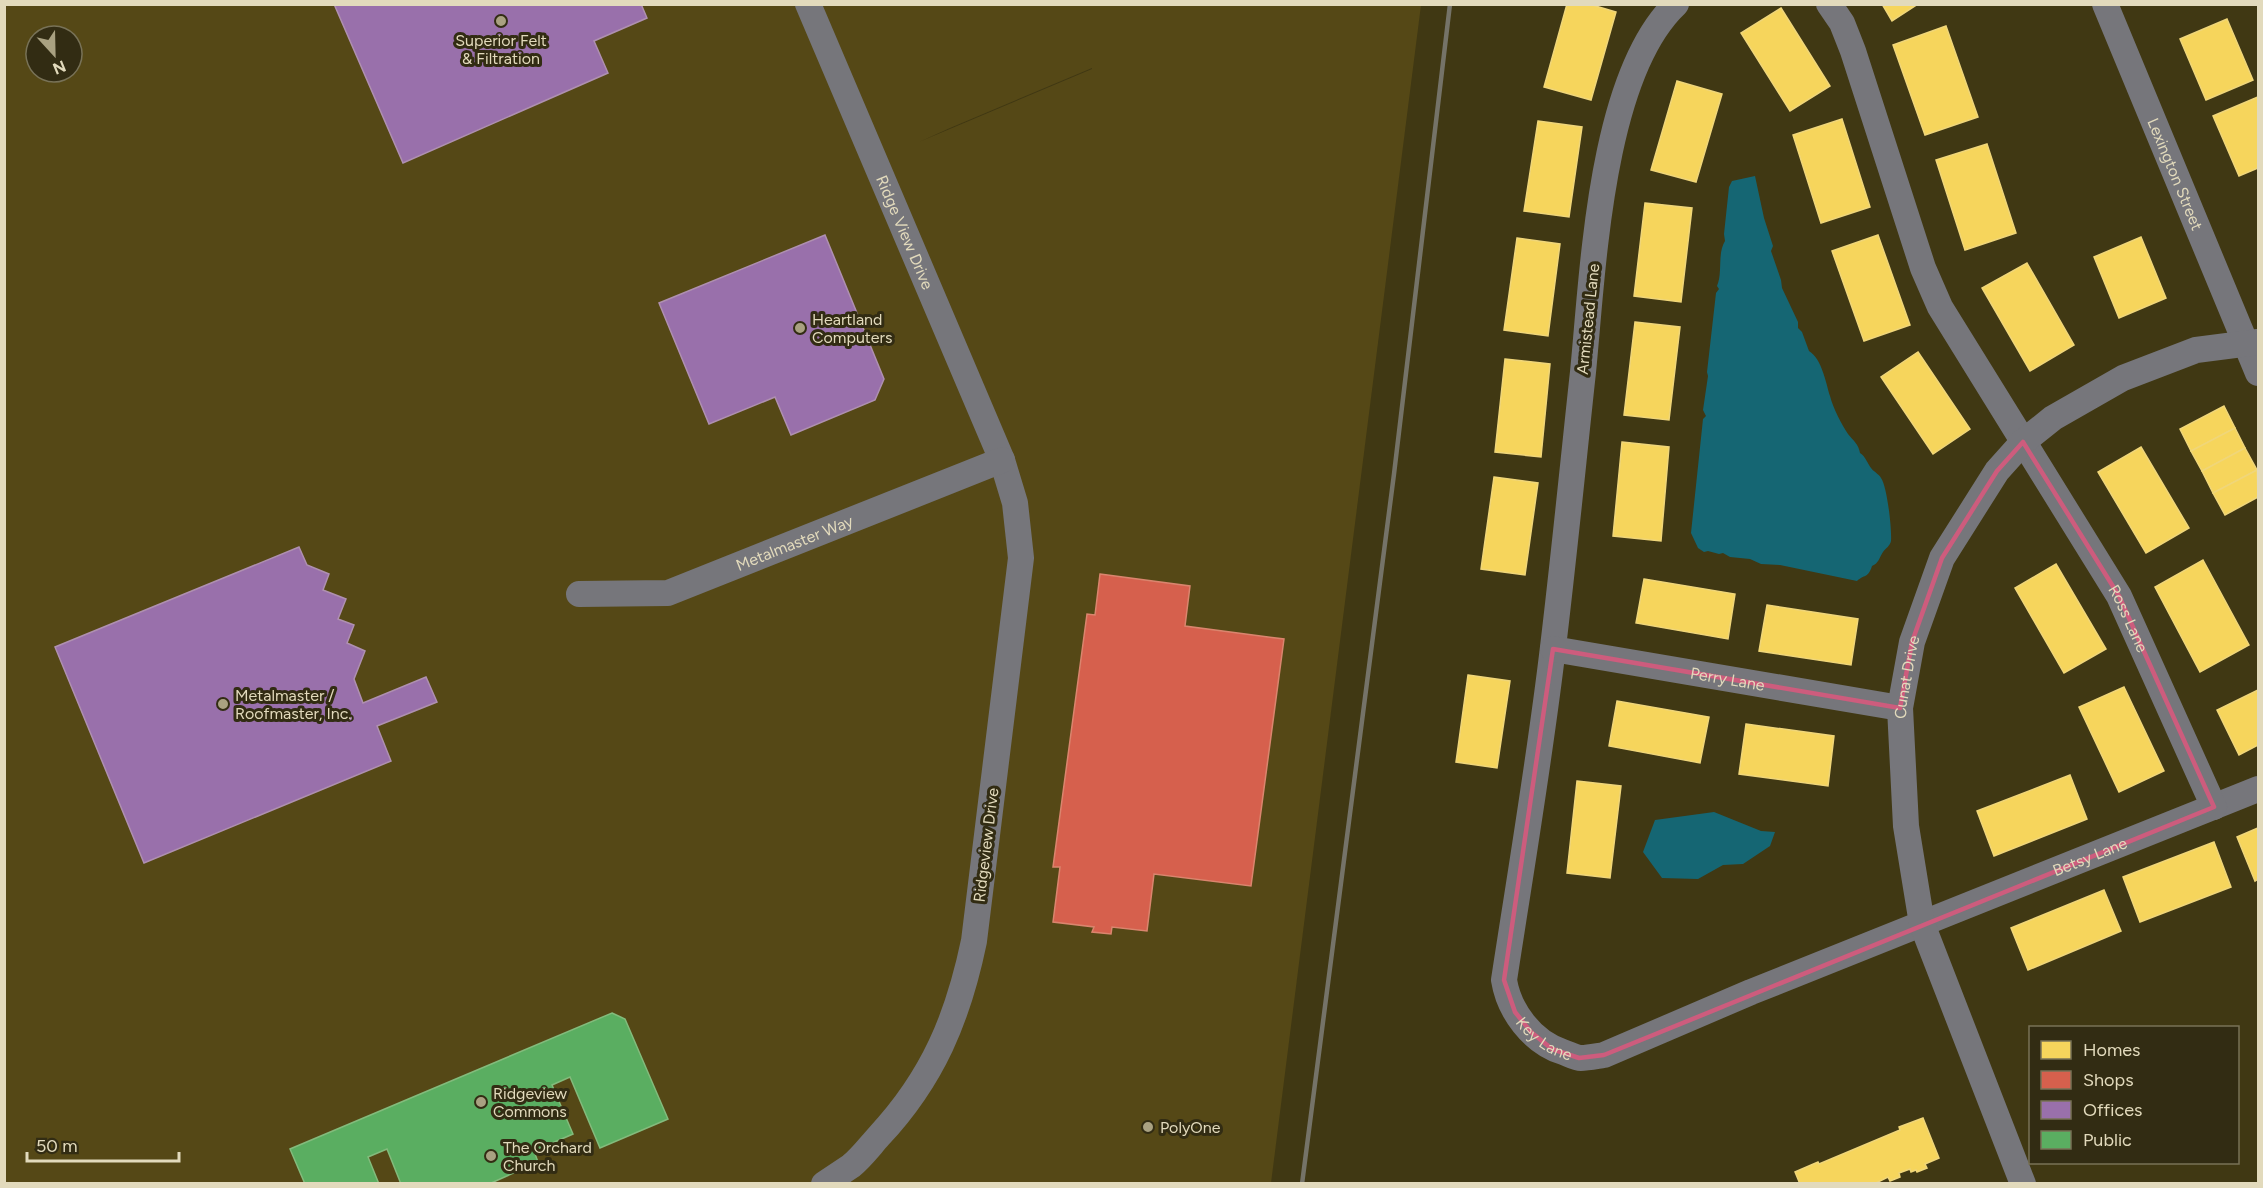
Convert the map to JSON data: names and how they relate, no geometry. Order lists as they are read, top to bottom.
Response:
{
  "streets": {
    "street": [
      "Lexington Street",
      "Ridge View Drive",
      "Armistead Lane",
      "Metalmaster Way",
      "Ross Lane",
      "Perry Lane",
      "Cunat Drive",
      "Ridgeview Drive",
      "Betsy Lane",
      "Key Lane"
    ]
  },
  "crossings": [
    ["Lexington Street", "Cunat Drive"],
    ["Ridge View Drive", "Metalmaster Way"],
    ["Ridge View Drive", "Ridgeview Drive"],
    ["Armistead Lane", "Perry Lane"],
    ["Armistead Lane", "Key Lane"],
    ["Metalmaster Way", "Ridgeview Drive"],
    ["Ross Lane", "Cunat Drive"],
    ["Ross Lane", "Betsy Lane"],
    ["Perry Lane", "Cunat Drive"],
    ["Perry Lane", "Key Lane"],
    ["Cunat Drive", "Betsy Lane"],
    ["Cunat Drive", "Key Lane"],
    ["Betsy Lane", "Key Lane"]
  ],
  "places": [
    "Superior Felt & Filtration",
    "Heartland Computers",
    "Metalmaster / Roofmaster, Inc.",
    "Ridgeview Commons",
    "PolyOne",
    "The Orchard Church"
  ],
  "legend": [
    "Homes",
    "Shops",
    "Offices",
    "Public"
  ],
  "scale_bar": "50 m",
  "north": "bottom"
}
